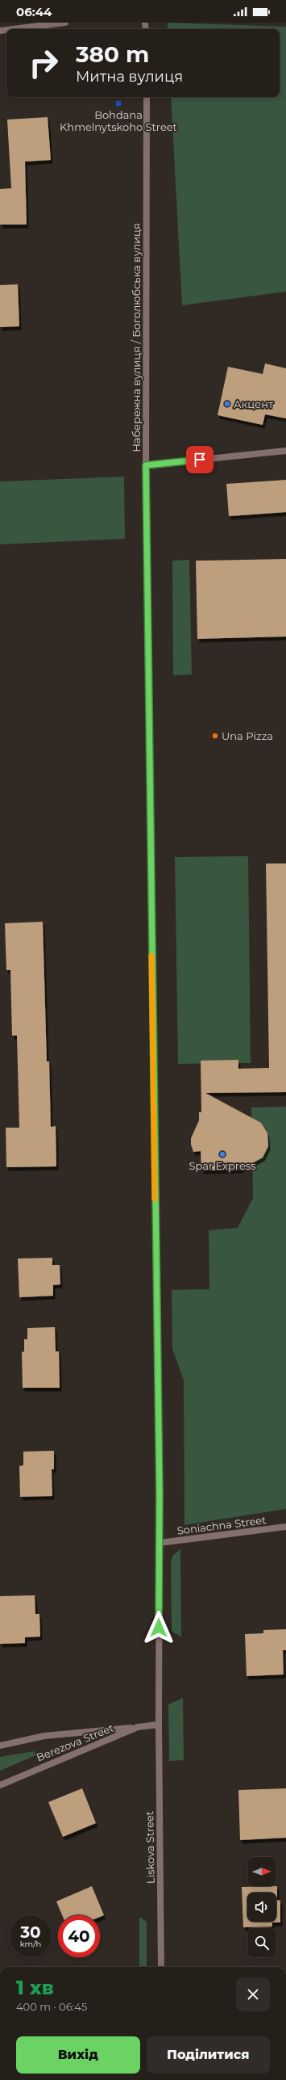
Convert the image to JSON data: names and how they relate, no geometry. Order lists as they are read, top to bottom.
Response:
{
  "streets": {
    "street": [
      "Набережна вулиця / Боголюбська вулиця",
      "Soniachna Street",
      "Berezova Street",
      "Liskova Street"
    ]
  },
  "crossings": [
    ["Набережна вулиця / Боголюбська вулиця", "Soniachna Street"],
    ["Набережна вулиця / Боголюбська вулиця", "Berezova Street"],
    ["Набережна вулиця / Боголюбська вулиця", "Liskova Street"],
    ["Berezova Street", "Liskova Street"]
  ],
  "places": {
    "transit": ["Bohdana Khmelnytskoho Street"],
    "other": ["Акцент", "Una Pizza", "Spar Express"]
  },
  "north": "right",
  "page": {
    "status": "06:44",
    "turn": ["380 m", "Митна вулиця"],
    "speed": "30 km/h",
    "limit": "40",
    "heading": ["1 хв", "400 m · 06:45"],
    "buttons": ["Вихід", "Поділитися"]
  }
}
